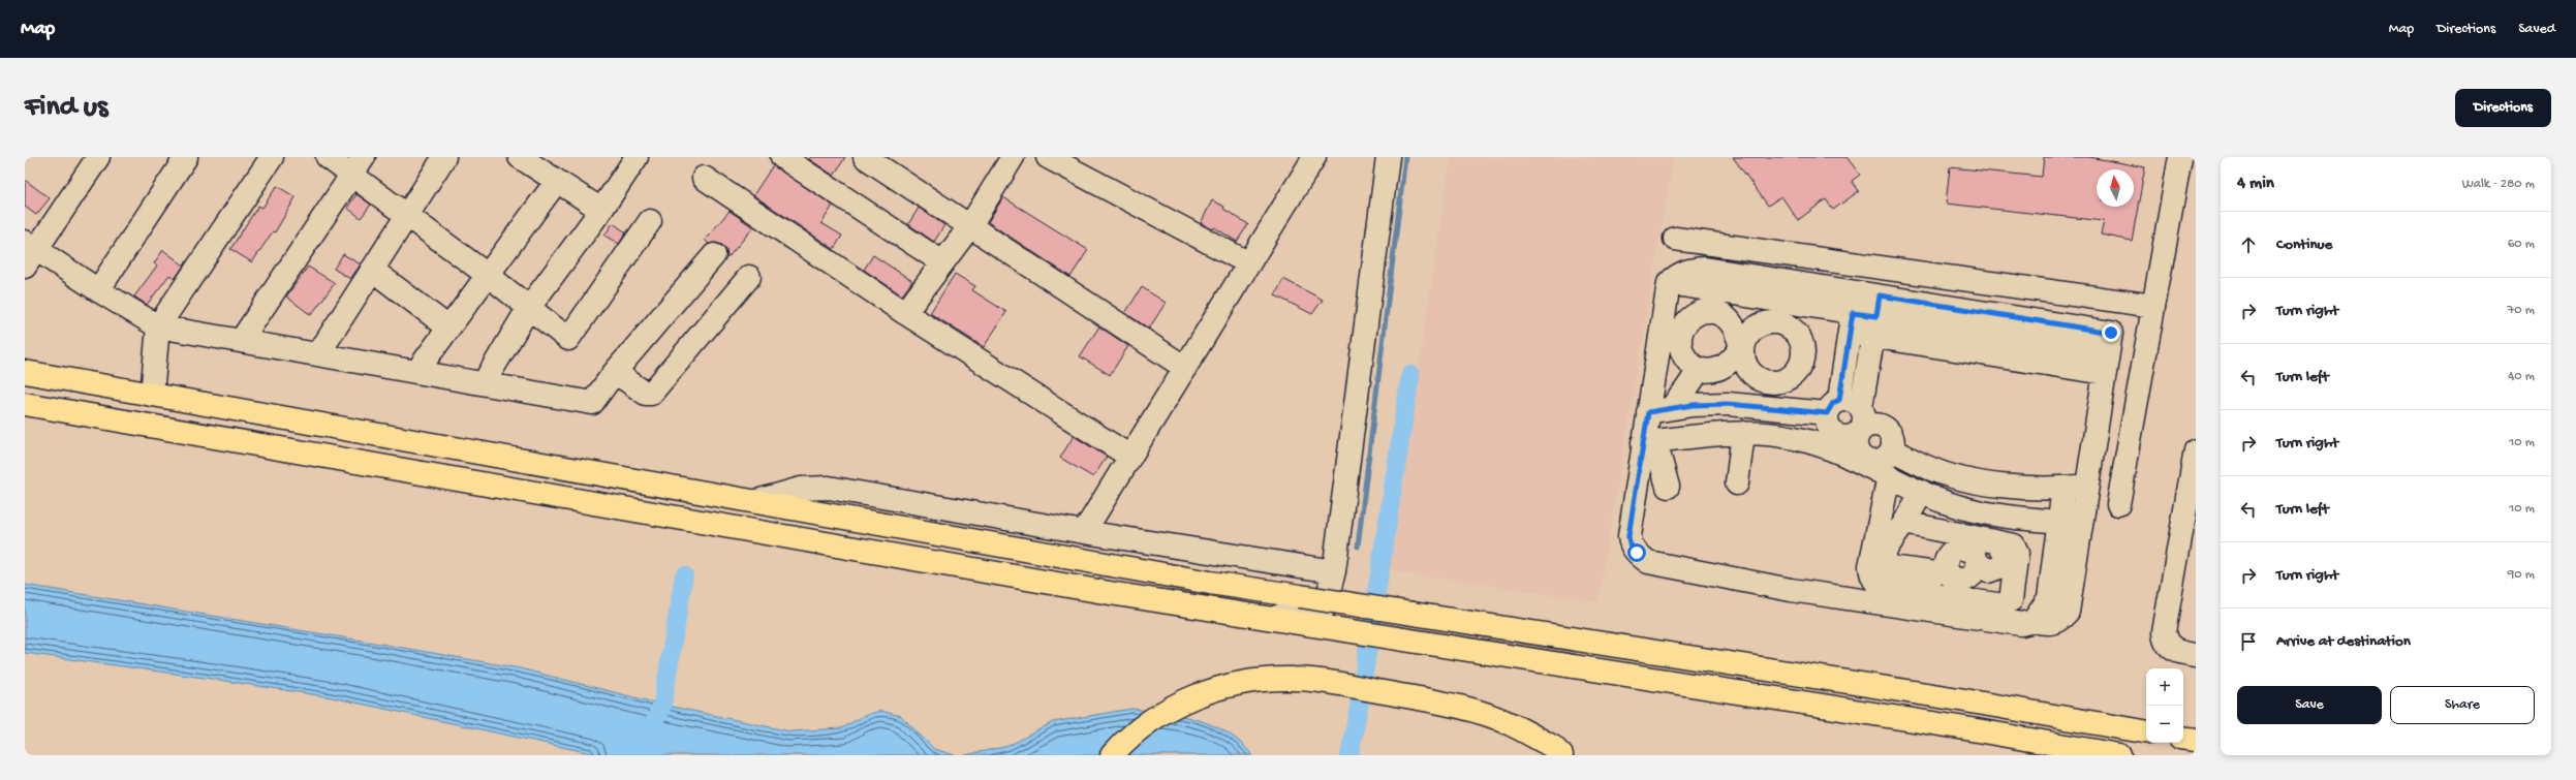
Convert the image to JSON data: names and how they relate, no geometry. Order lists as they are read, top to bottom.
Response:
{
  "north": "top",
  "page": {
    "header": "Map",
    "nav": ["Map", "Directions", "Saved"],
    "buttons": [
      "Directions",
      ["Save", "Share"]
    ],
    "title": "Find us",
    "heading": ["4 min", "Walk · 280 m"],
    "list": [
      ["Continue", "60 m"],
      ["Turn right", "70 m"],
      ["Turn left", "40 m"],
      ["Turn right", "10 m"],
      ["Turn left", "10 m"],
      ["Turn right", "90 m"],
      "Arrive at destination"
    ],
    "map_buttons": ["+", "−"]
  }
}
